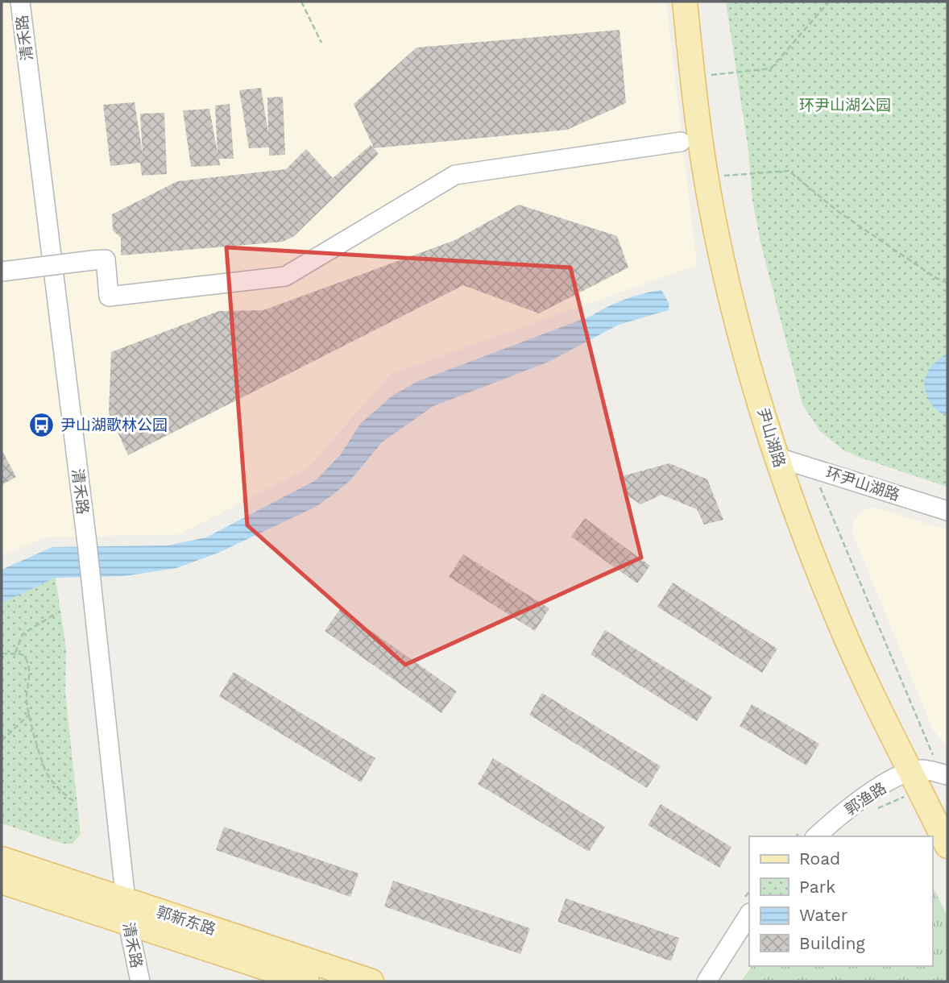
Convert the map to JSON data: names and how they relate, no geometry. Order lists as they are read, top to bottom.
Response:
{
  "streets": {
    "main road": ["尹山湖路", "郭新东路"],
    "street": ["清禾路", "环尹山湖路", "郭渔路"]
  },
  "crossings": [
    ["清禾路", "郭新东路"],
    ["尹山湖路", "环尹山湖路"],
    ["尹山湖路", "郭渔路"]
  ],
  "parks": ["环尹山湖公园"],
  "places": {
    "bus stop": ["尹山湖歌林公园"]
  },
  "legend": [
    "Road",
    "Park",
    "Water",
    "Building"
  ]
}
